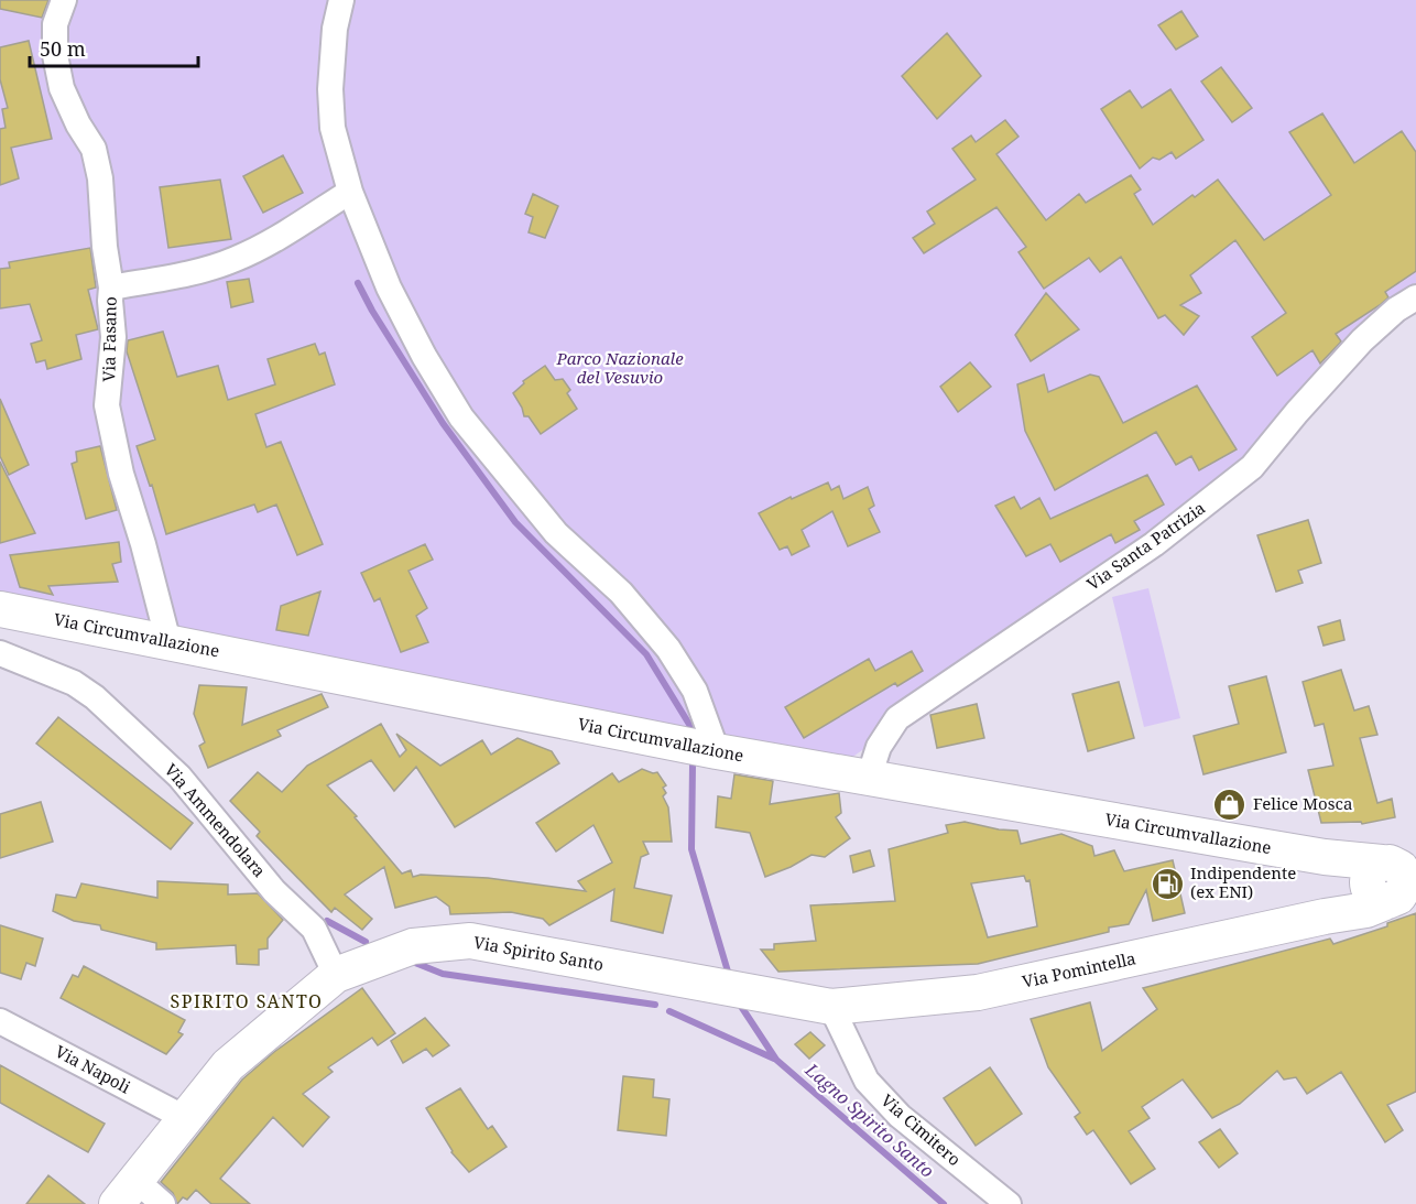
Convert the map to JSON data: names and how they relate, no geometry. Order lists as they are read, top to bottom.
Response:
{
  "streets": {
    "main road": ["Via Circumvallazione", "Via Spirito Santo", "Via Pomintella"],
    "street": [
      "Via Fasano",
      "Via Santa Patrizia",
      "Via Ammendolara",
      "Via Napoli",
      "Via Cimitero"
    ]
  },
  "crossings": [
    ["Via Fasano", "Via Circumvallazione"],
    ["Via Santa Patrizia", "Via Circumvallazione"],
    ["Via Circumvallazione", "Via Pomintella"],
    ["Via Ammendolara", "Via Spirito Santo"],
    ["Via Spirito Santo", "Via Pomintella"],
    ["Via Spirito Santo", "Via Napoli"],
    ["Via Spirito Santo", "Via Cimitero"],
    ["Via Pomintella", "Via Cimitero"]
  ],
  "districts": ["SPIRITO SANTO"],
  "water": ["Lagno Spirito Santo"],
  "parks": ["Parco Nazionale del Vesuvio"],
  "places": {
    "shop": ["Felice Mosca"],
    "fuel station": ["Indipendente (ex ENI)"]
  },
  "scale_bar": "50 m"
}
